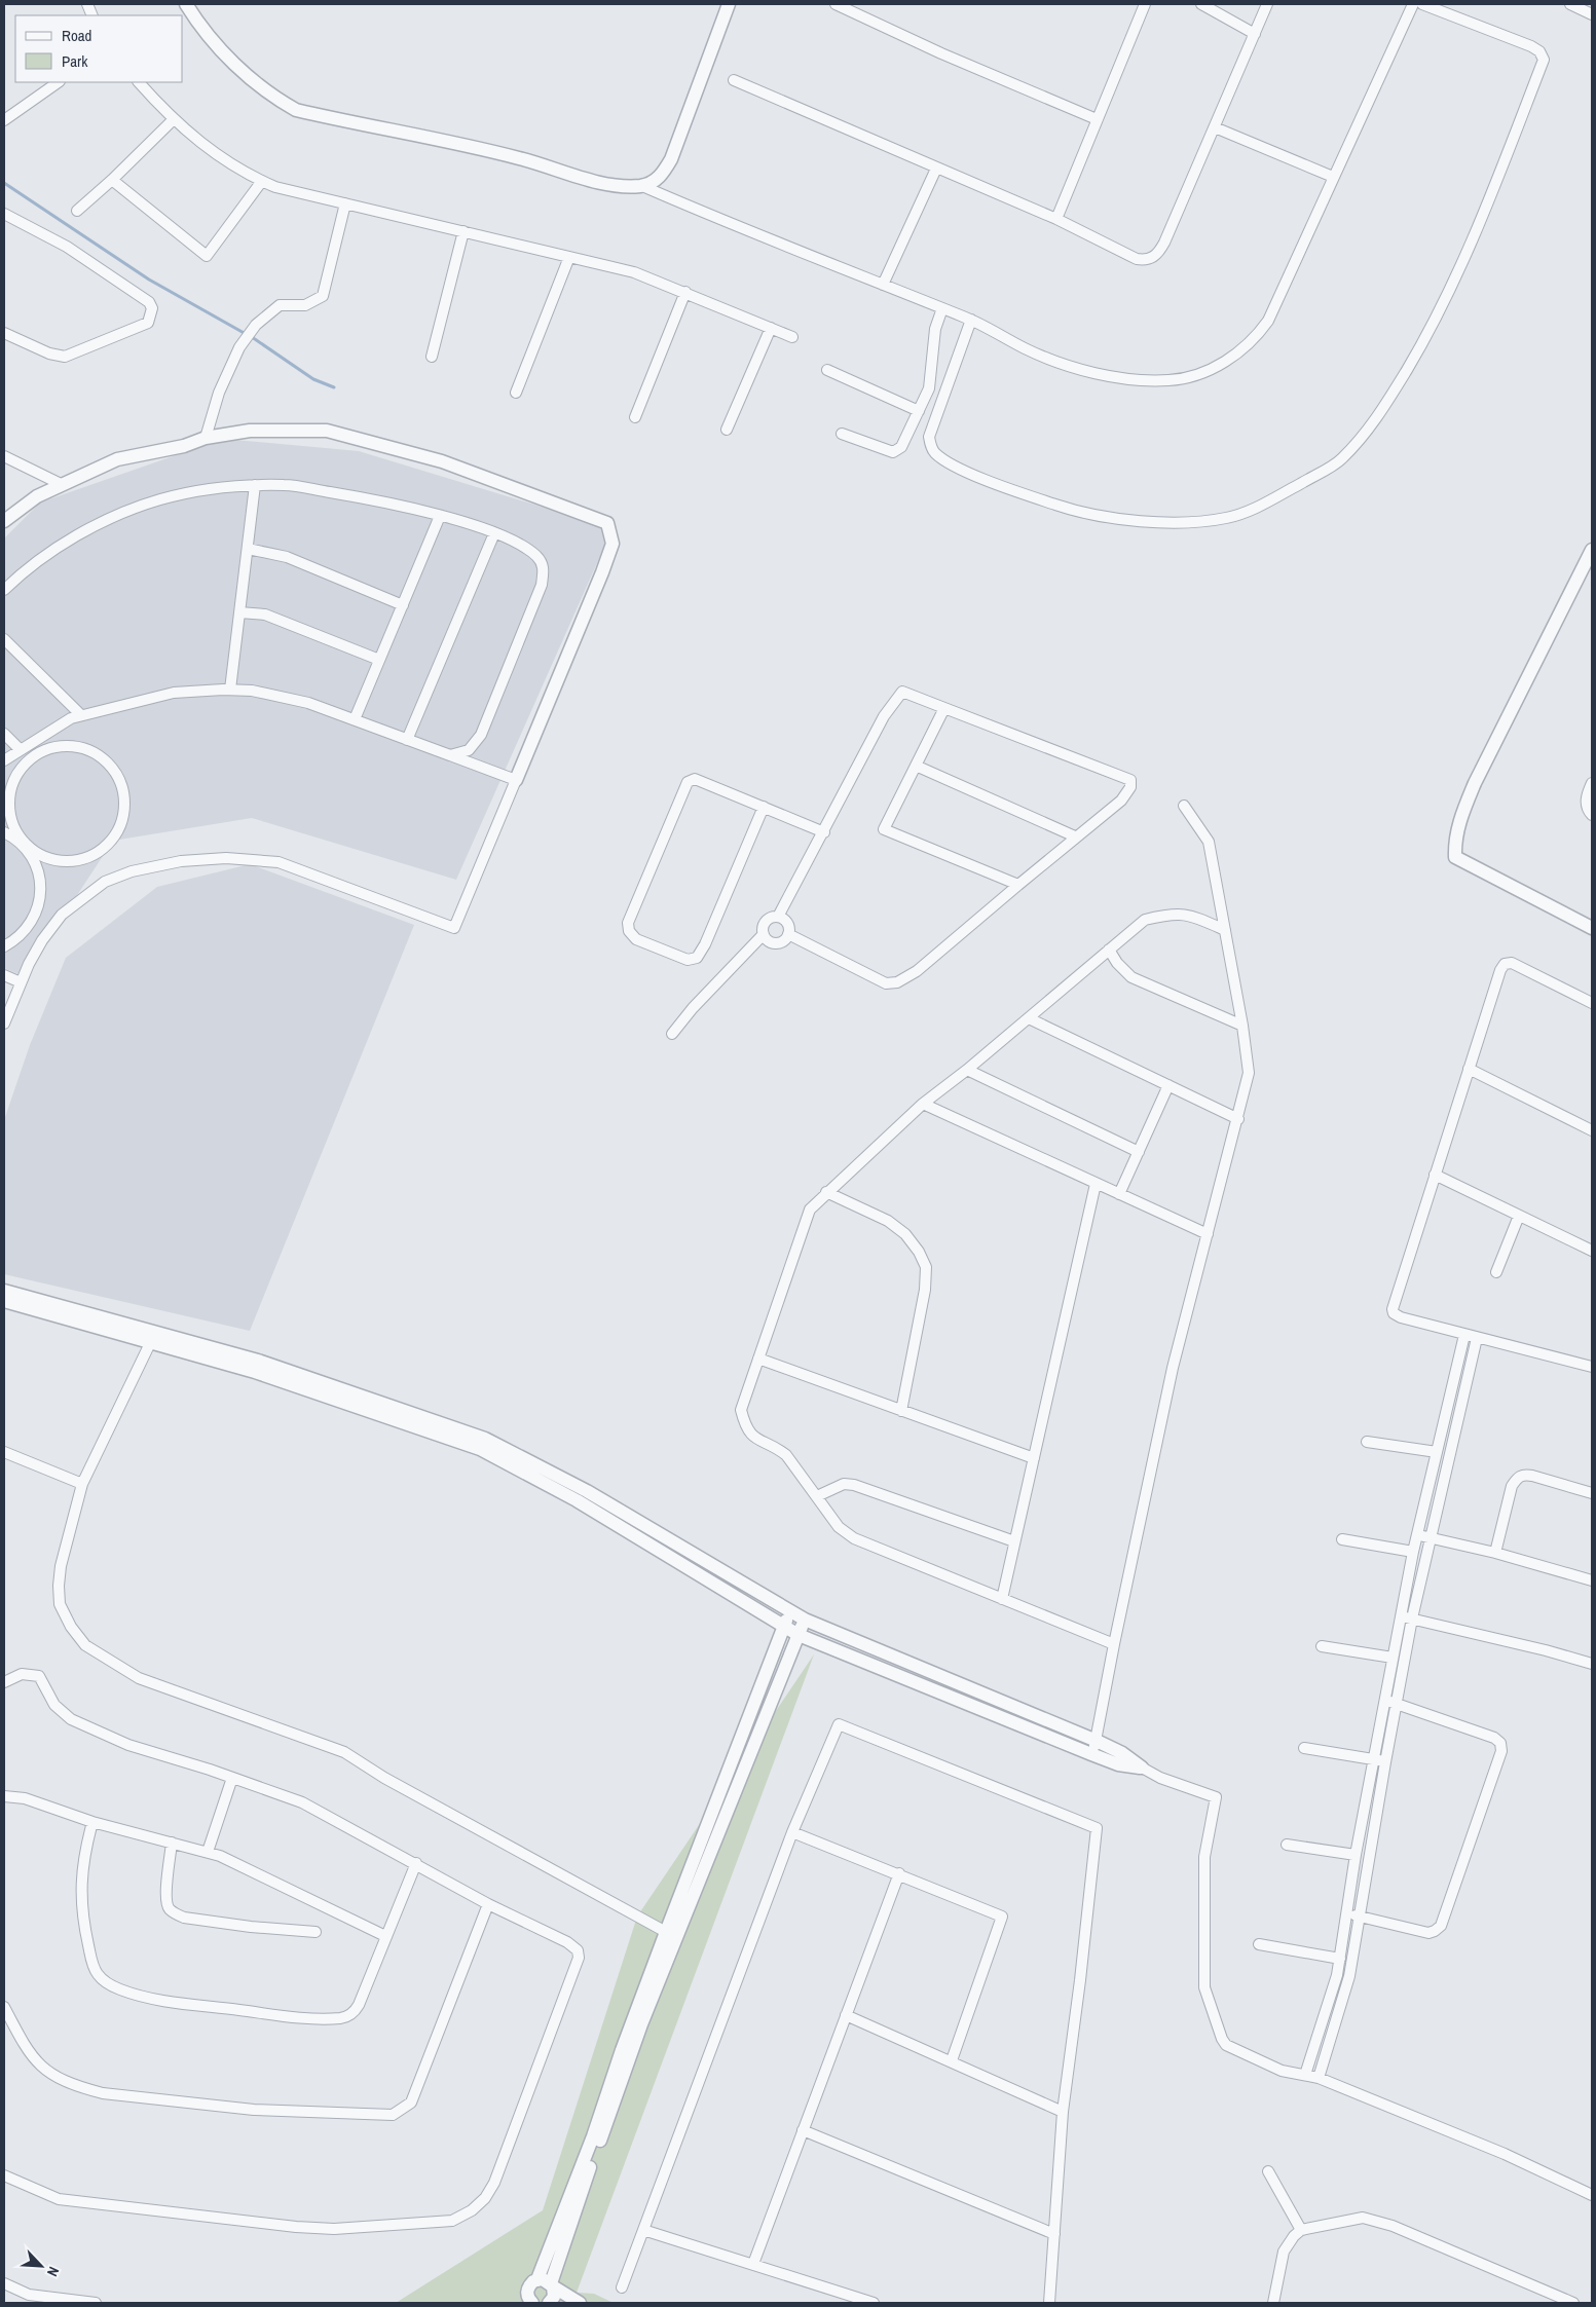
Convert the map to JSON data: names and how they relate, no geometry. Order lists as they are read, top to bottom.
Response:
{
  "legend": ["Road", "Park"],
  "north": "bottom right"
}
